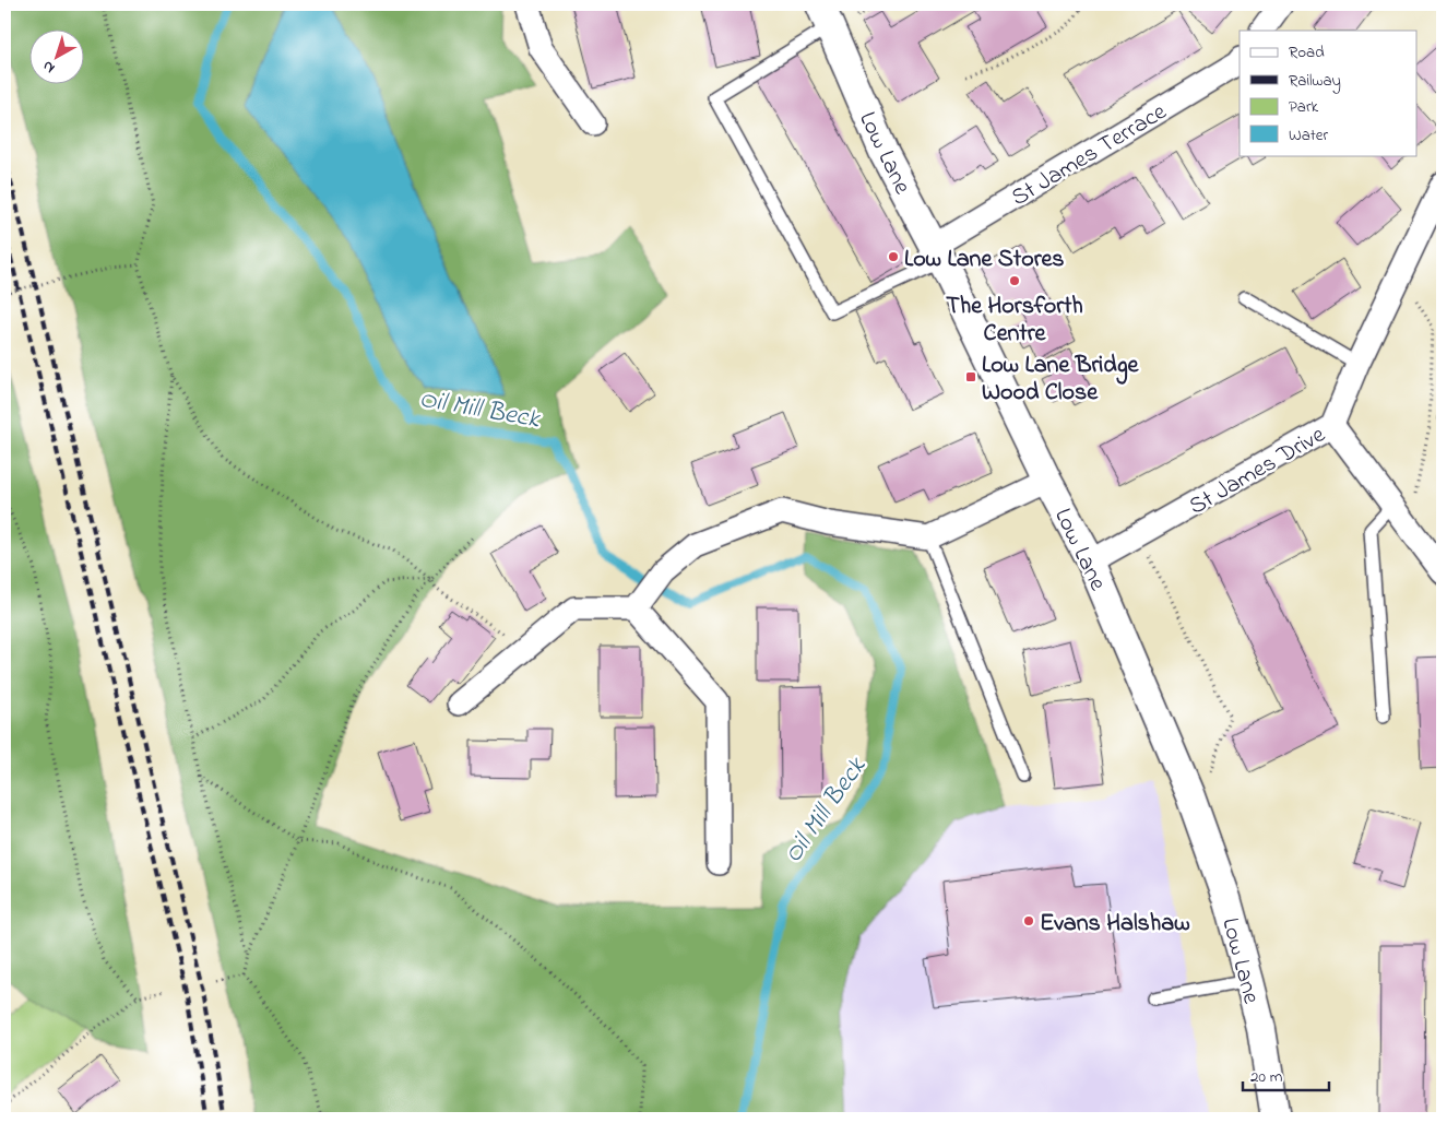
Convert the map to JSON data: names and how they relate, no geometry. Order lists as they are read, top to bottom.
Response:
{
  "streets": {
    "street": ["Low Lane", "St James Terrace", "St James Drive"]
  },
  "crossings": [
    ["Low Lane", "St James Terrace"],
    ["Low Lane", "St James Drive"]
  ],
  "water": ["Oil Mill Beck"],
  "places": {
    "other": ["Low Lane Stores", "The Horsforth Centre", "Evans Halshaw"],
    "transit": ["Low Lane Bridge Wood Close"]
  },
  "legend": [
    "Road",
    "Railway",
    "Park",
    "Water"
  ],
  "scale_bar": "20 m",
  "north": "bottom left"
}
